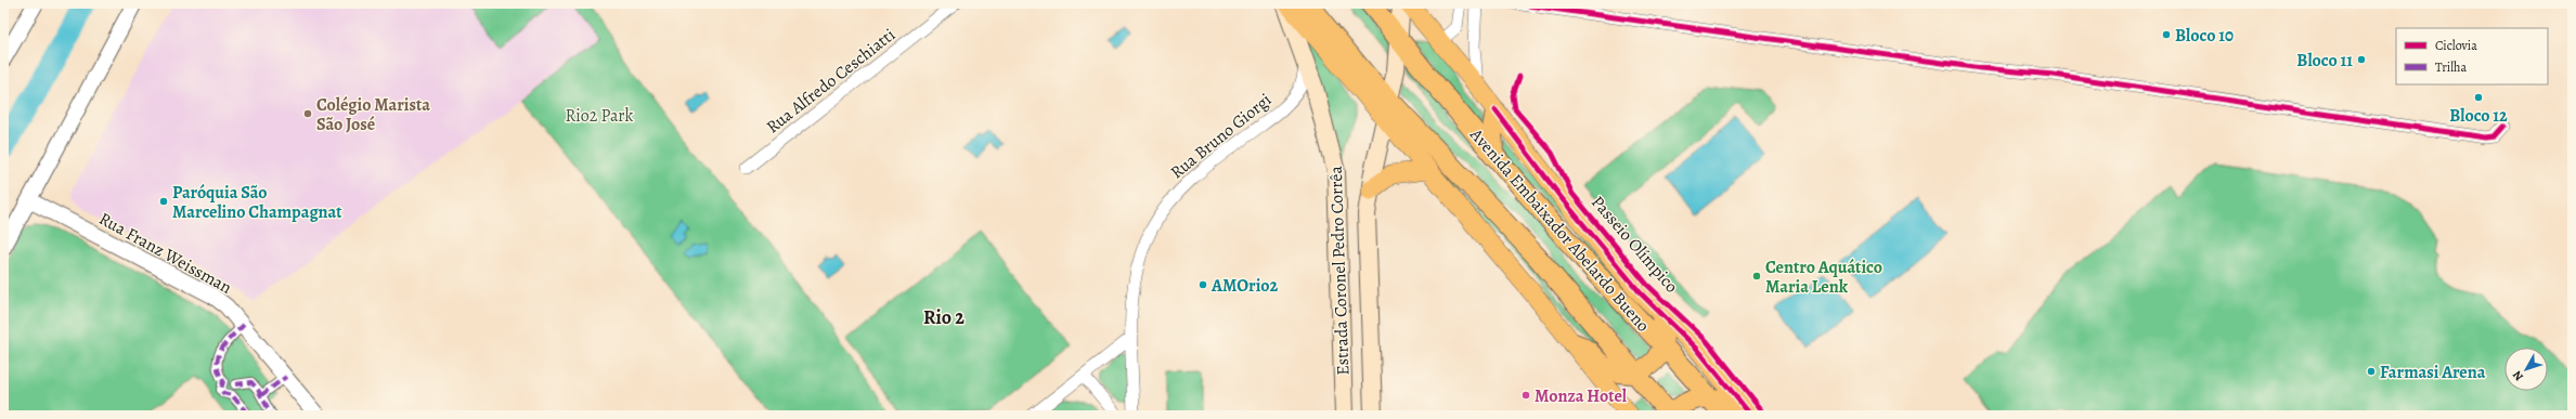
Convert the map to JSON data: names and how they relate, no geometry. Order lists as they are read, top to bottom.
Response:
{
  "streets": {
    "highway": ["Avenida Embaixador Abelardo Bueno"],
    "main road": ["Estrada Coronel Pedro Corrêa"],
    "street": ["Rua Alfredo Ceschiatti", "Rua Bruno Giorgi", "Rua Franz Weissman"],
    "cycle path": ["Passeio Olímpico"]
  },
  "crossings": [
    ["Rua Bruno Giorgi", "Estrada Coronel Pedro Corrêa"],
    ["Avenida Embaixador Abelardo Bueno", "Estrada Coronel Pedro Corrêa"]
  ],
  "districts": ["Rio 2"],
  "parks": ["Rio2 Park"],
  "places": [
    "Bloco 10",
    "Bloco 11",
    "Bloco 12",
    "Colégio Marista São José",
    "Paróquia São Marcelino Champagnat",
    "Centro Aquático Maria Lenk",
    "AMOrio2",
    "Farmasi Arena",
    "Monza Hotel"
  ],
  "legend": ["Ciclovia", "Trilha"],
  "north": "bottom left"
}
